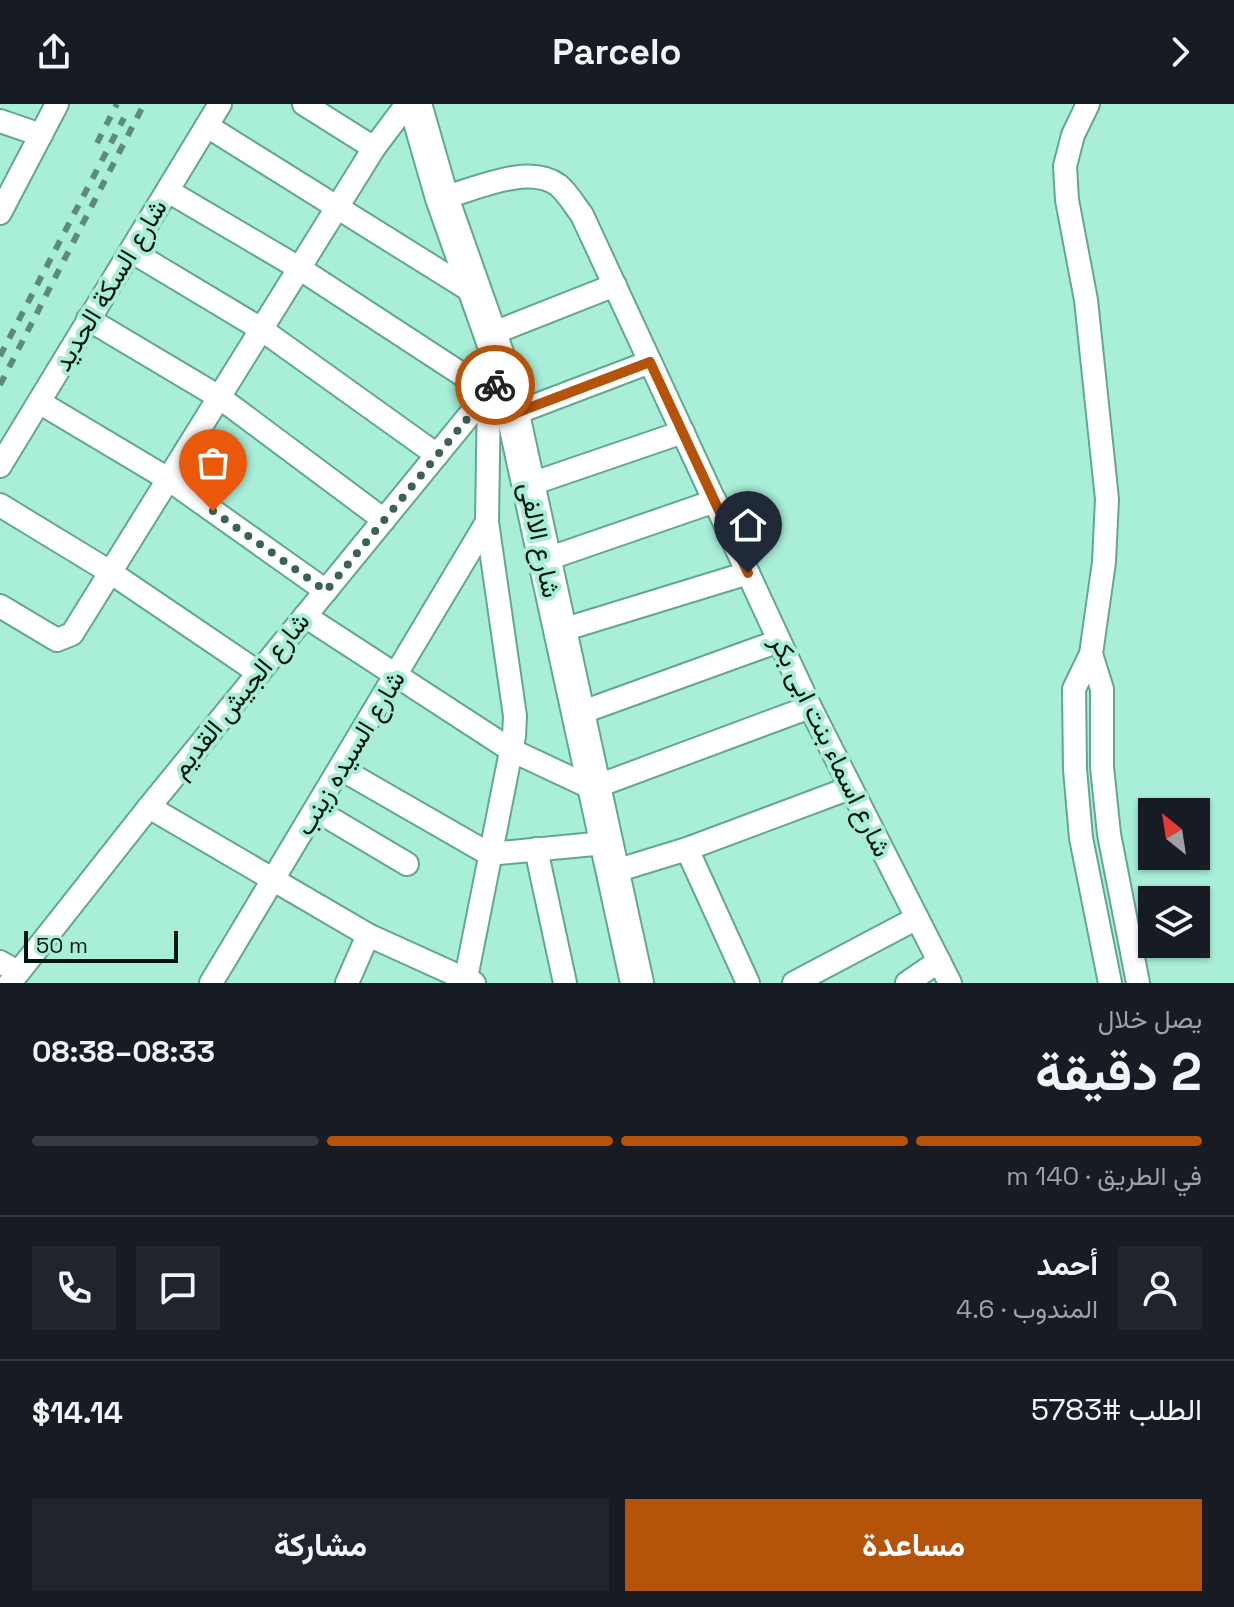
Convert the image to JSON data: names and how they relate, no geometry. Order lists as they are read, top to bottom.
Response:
{
  "streets": {
    "street": [
      "شارع السكة الحديد",
      "شارع الالفى",
      "شارع الجيش القديم",
      "شارع اسماء بنت ابى بكر",
      "شارع السيده زينب"
    ]
  },
  "crossings": [
    ["شارع الالفى", "شارع الجيش القديم"],
    ["شارع الالفى", "شارع اسماء بنت ابى بكر"]
  ],
  "scale_bar": "50 m",
  "north": "top left",
  "page": {
    "header": "Parcelo",
    "scale": "50 m",
    "heading": ["2 دقيقة", "يصل خلال", "08:33–08:38"],
    "panel": [
      "أحمد",
      "المندوب · 4.6",
      "الطلب #5783",
      "$14.14"
    ],
    "bar": "في الطريق · 140 m",
    "buttons": ["مساعدة", "مشاركة"]
  }
}
